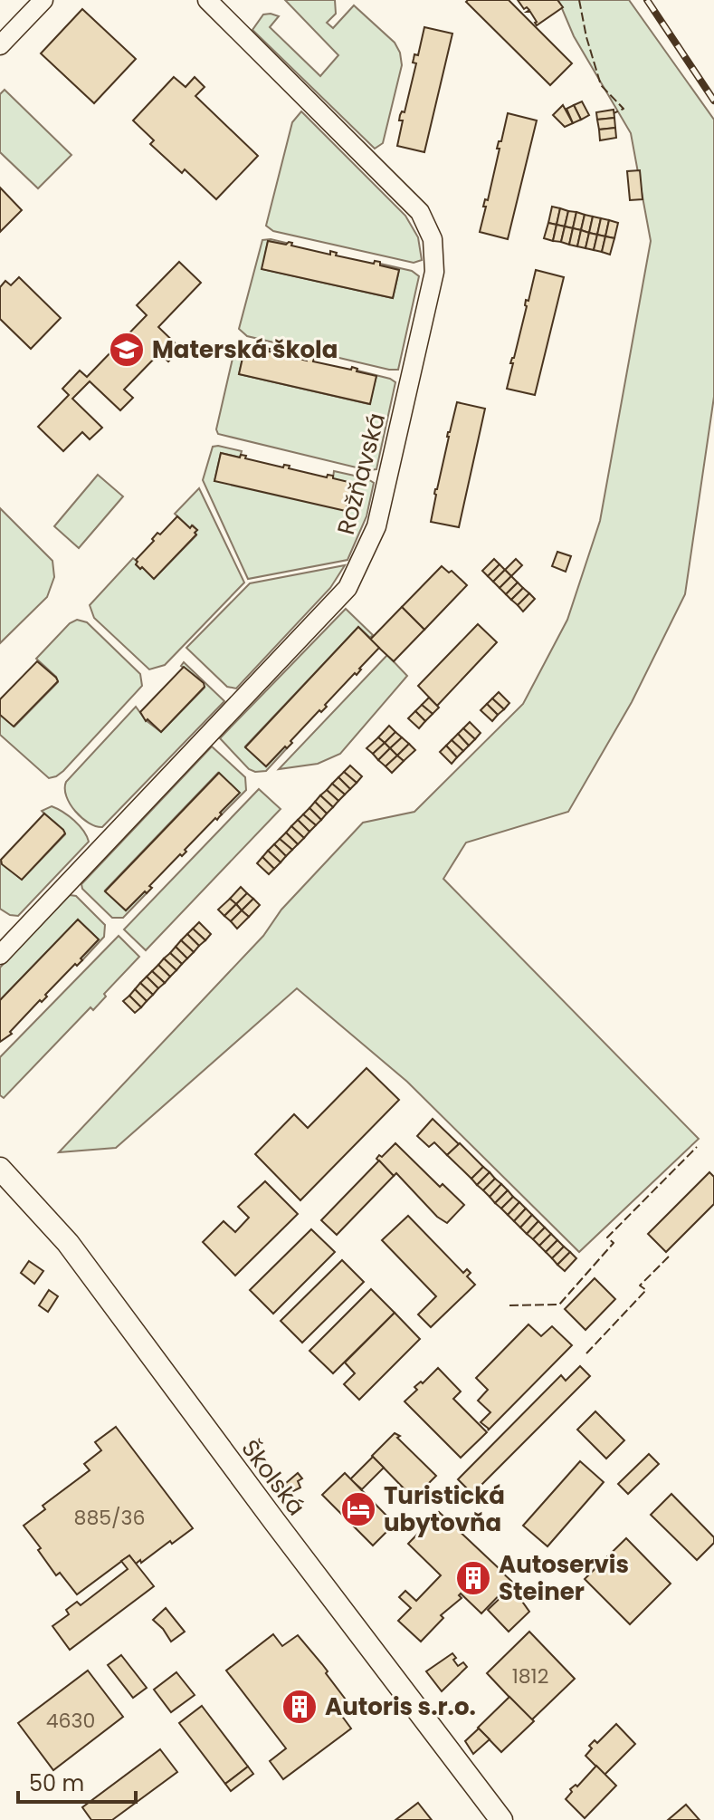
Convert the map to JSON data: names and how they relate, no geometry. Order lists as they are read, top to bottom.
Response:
{
  "streets": {
    "main road": ["Školská"],
    "street": ["Rožňavská"]
  },
  "places": {
    "school or university": ["Materská škola"],
    "hotel": ["Turistická ubytovňa"],
    "building": ["Autoservis Steiner", "Autoris s.r.o."]
  },
  "house_numbers": ["885/36", "1812", "4630"],
  "scale_bar": "50 m"
}
